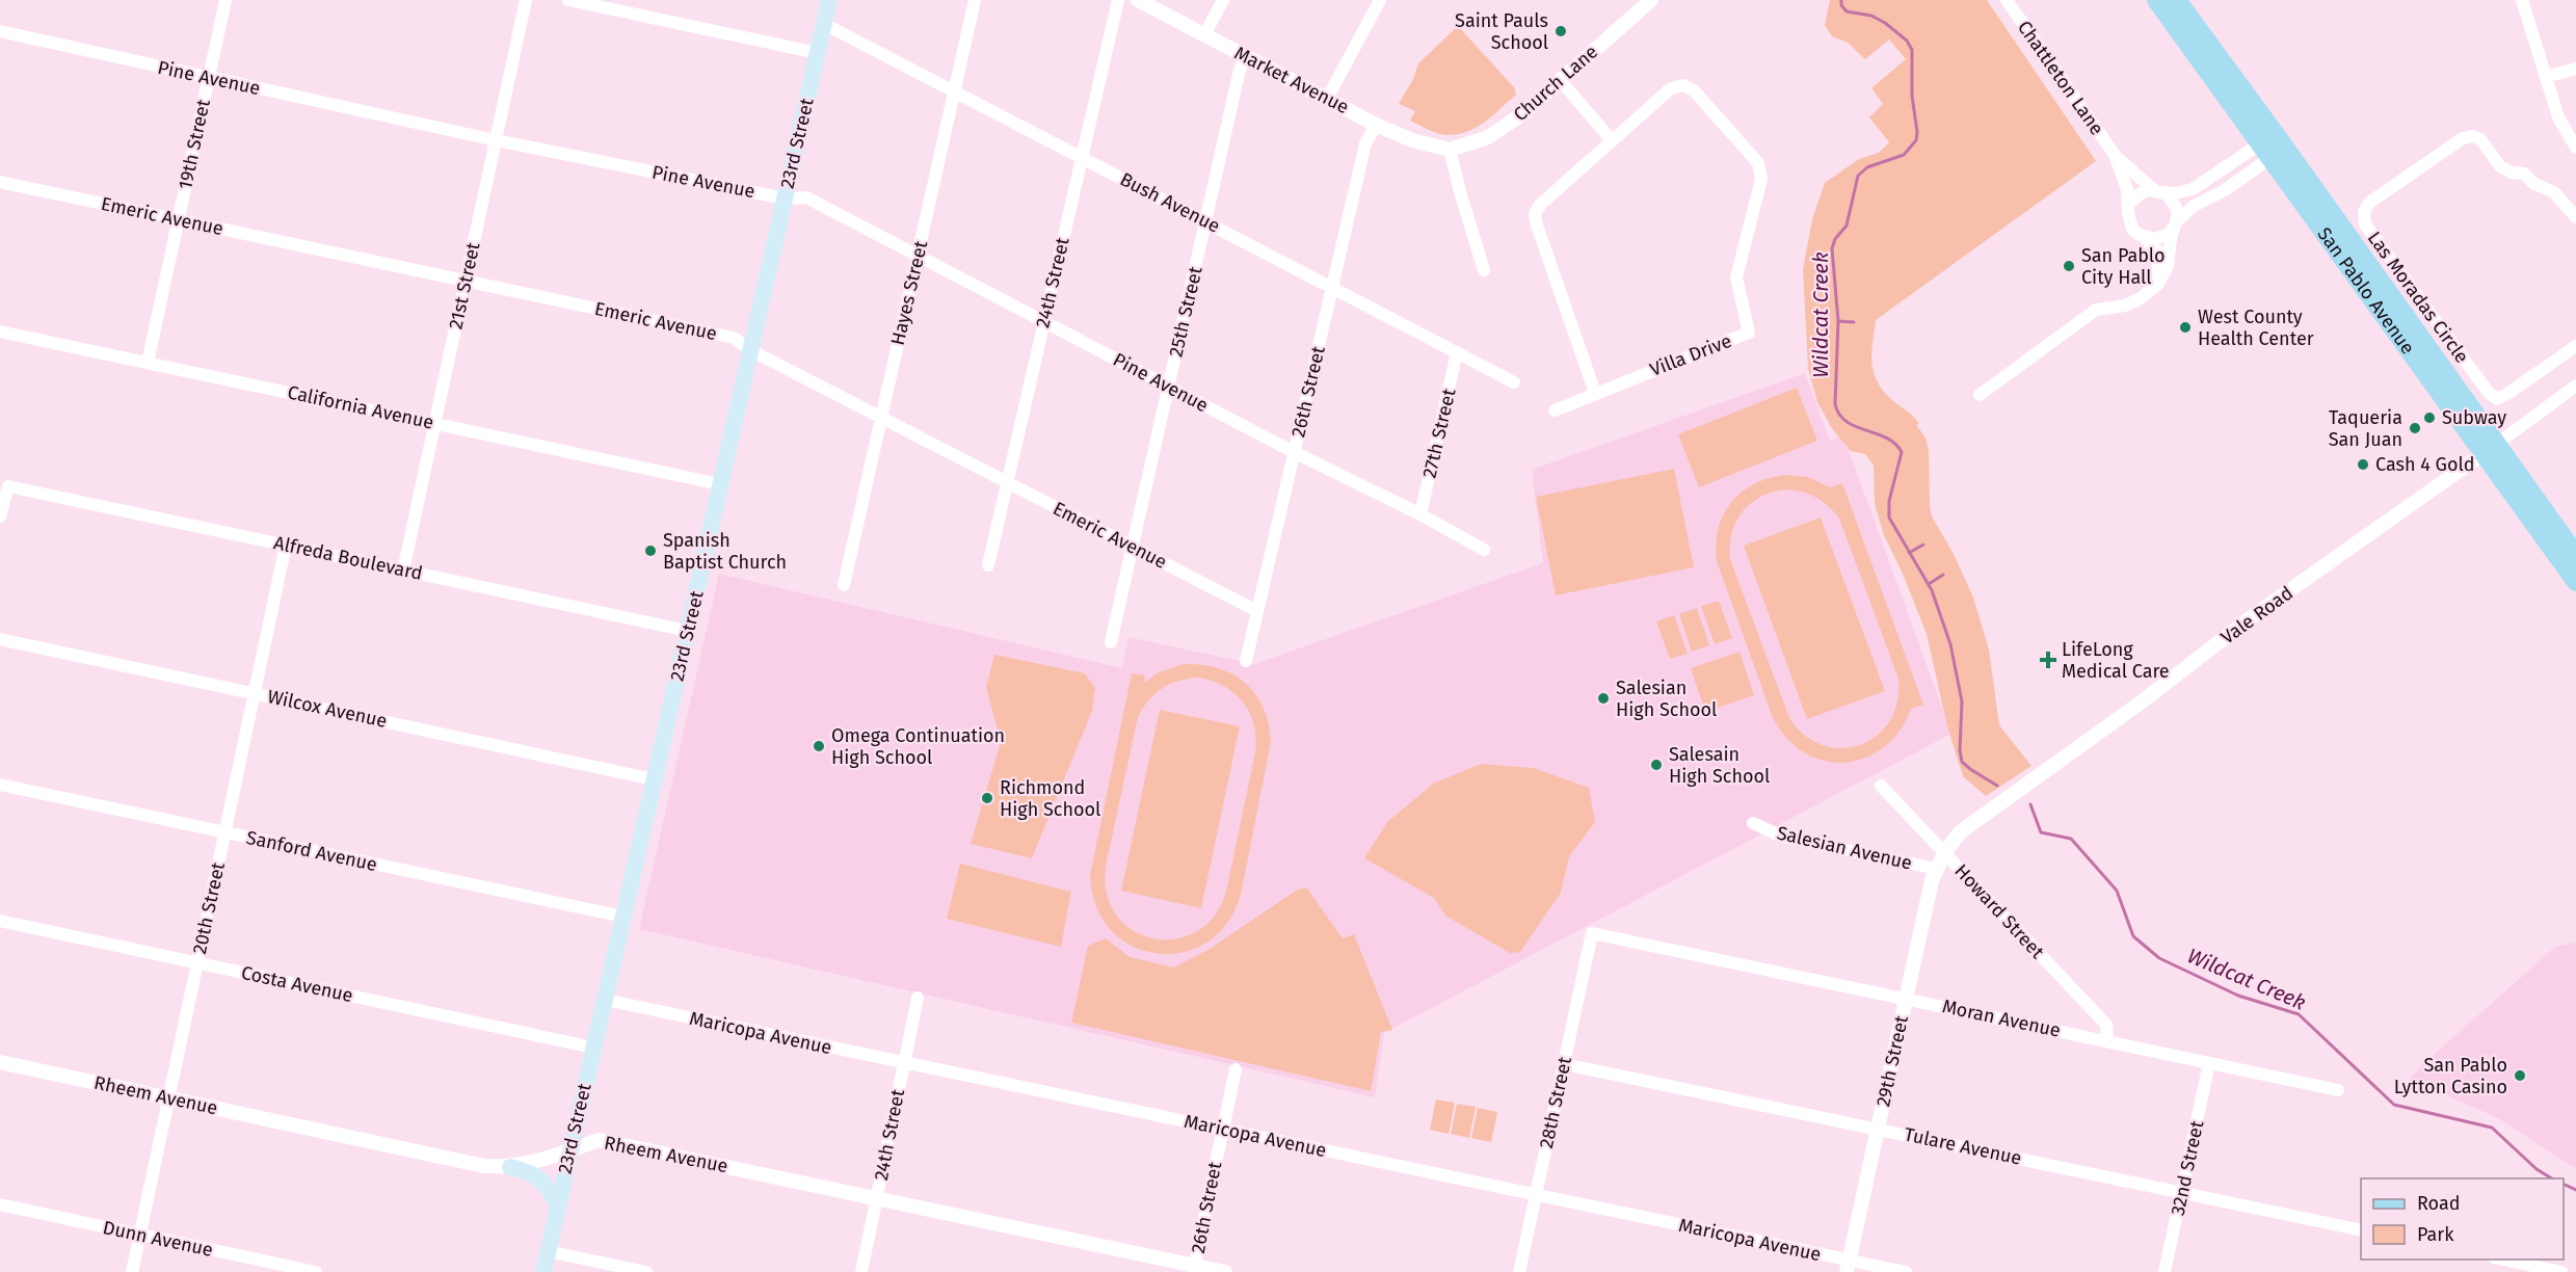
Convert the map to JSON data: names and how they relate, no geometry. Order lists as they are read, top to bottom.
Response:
{
  "streets": {
    "main road": ["23rd Street", "San Pablo Avenue"],
    "street": [
      "Pine Avenue",
      "Chattleton Lane",
      "Market Avenue",
      "Church Lane",
      "19th Street",
      "Bush Avenue",
      "Emeric Avenue",
      "24th Street",
      "21st Street",
      "Hayes Street",
      "Las Moradas Circle",
      "25th Street",
      "Villa Drive",
      "26th Street",
      "California Avenue",
      "27th Street",
      "Alfreda Boulevard",
      "Vale Road",
      "Wilcox Avenue",
      "Salesian Avenue",
      "Sanford Avenue",
      "20th Street",
      "Howard Street",
      "Costa Avenue",
      "Moran Avenue",
      "Maricopa Avenue",
      "29th Street",
      "Rheem Avenue",
      "28th Street",
      "Tulare Avenue",
      "32nd Street",
      "Dunn Avenue"
    ]
  },
  "crossings": [
    ["Pine Avenue", "23rd Street"],
    ["Pine Avenue", "19th Street"],
    ["Pine Avenue", "24th Street"],
    ["Pine Avenue", "21st Street"],
    ["Pine Avenue", "Hayes Street"],
    ["Pine Avenue", "25th Street"],
    ["Pine Avenue", "26th Street"],
    ["Pine Avenue", "27th Street"],
    ["Market Avenue", "Church Lane"],
    ["Market Avenue", "25th Street"],
    ["Market Avenue", "26th Street"],
    ["23rd Street", "Bush Avenue"],
    ["23rd Street", "Emeric Avenue"],
    ["23rd Street", "California Avenue"],
    ["23rd Street", "Alfreda Boulevard"],
    ["23rd Street", "Wilcox Avenue"],
    ["23rd Street", "Sanford Avenue"],
    ["23rd Street", "Costa Avenue"],
    ["23rd Street", "Maricopa Avenue"],
    ["23rd Street", "Rheem Avenue"],
    ["19th Street", "Emeric Avenue"],
    ["19th Street", "California Avenue"],
    ["Bush Avenue", "24th Street"],
    ["Bush Avenue", "Hayes Street"],
    ["Bush Avenue", "25th Street"],
    ["Bush Avenue", "26th Street"],
    ["Bush Avenue", "27th Street"],
    ["Emeric Avenue", "24th Street"],
    ["Emeric Avenue", "21st Street"],
    ["Emeric Avenue", "Hayes Street"],
    ["Emeric Avenue", "25th Street"],
    ["Emeric Avenue", "26th Street"],
    ["24th Street", "Maricopa Avenue"],
    ["24th Street", "Rheem Avenue"],
    ["21st Street", "California Avenue"],
    ["21st Street", "Alfreda Boulevard"],
    ["San Pablo Avenue", "Vale Road"],
    ["26th Street", "Maricopa Avenue"],
    ["26th Street", "Rheem Avenue"],
    ["Alfreda Boulevard", "20th Street"],
    ["Vale Road", "Howard Street"],
    ["Vale Road", "29th Street"],
    ["Wilcox Avenue", "20th Street"],
    ["Salesian Avenue", "29th Street"],
    ["Sanford Avenue", "20th Street"],
    ["20th Street", "Costa Avenue"],
    ["20th Street", "Rheem Avenue"],
    ["20th Street", "Dunn Avenue"],
    ["Howard Street", "Moran Avenue"],
    ["Howard Street", "29th Street"],
    ["Moran Avenue", "29th Street"],
    ["Moran Avenue", "28th Street"],
    ["Moran Avenue", "32nd Street"],
    ["Maricopa Avenue", "29th Street"],
    ["Maricopa Avenue", "28th Street"],
    ["29th Street", "Tulare Avenue"],
    ["28th Street", "Tulare Avenue"],
    ["Tulare Avenue", "32nd Street"]
  ],
  "water": ["Wildcat Creek"],
  "places": {
    "other": [
      "Saint Pauls School",
      "San Pablo City Hall",
      "West County Health Center",
      "Subway",
      "Taqueria San Juan",
      "Cash 4 Gold",
      "Spanish Baptist Church",
      "Salesian High School",
      "Omega Continuation High School",
      "Salesain High School",
      "Richmond High School",
      "San Pablo Lytton Casino"
    ],
    "health": ["LifeLong Medical Care"]
  },
  "legend": ["Road", "Park"]
}
